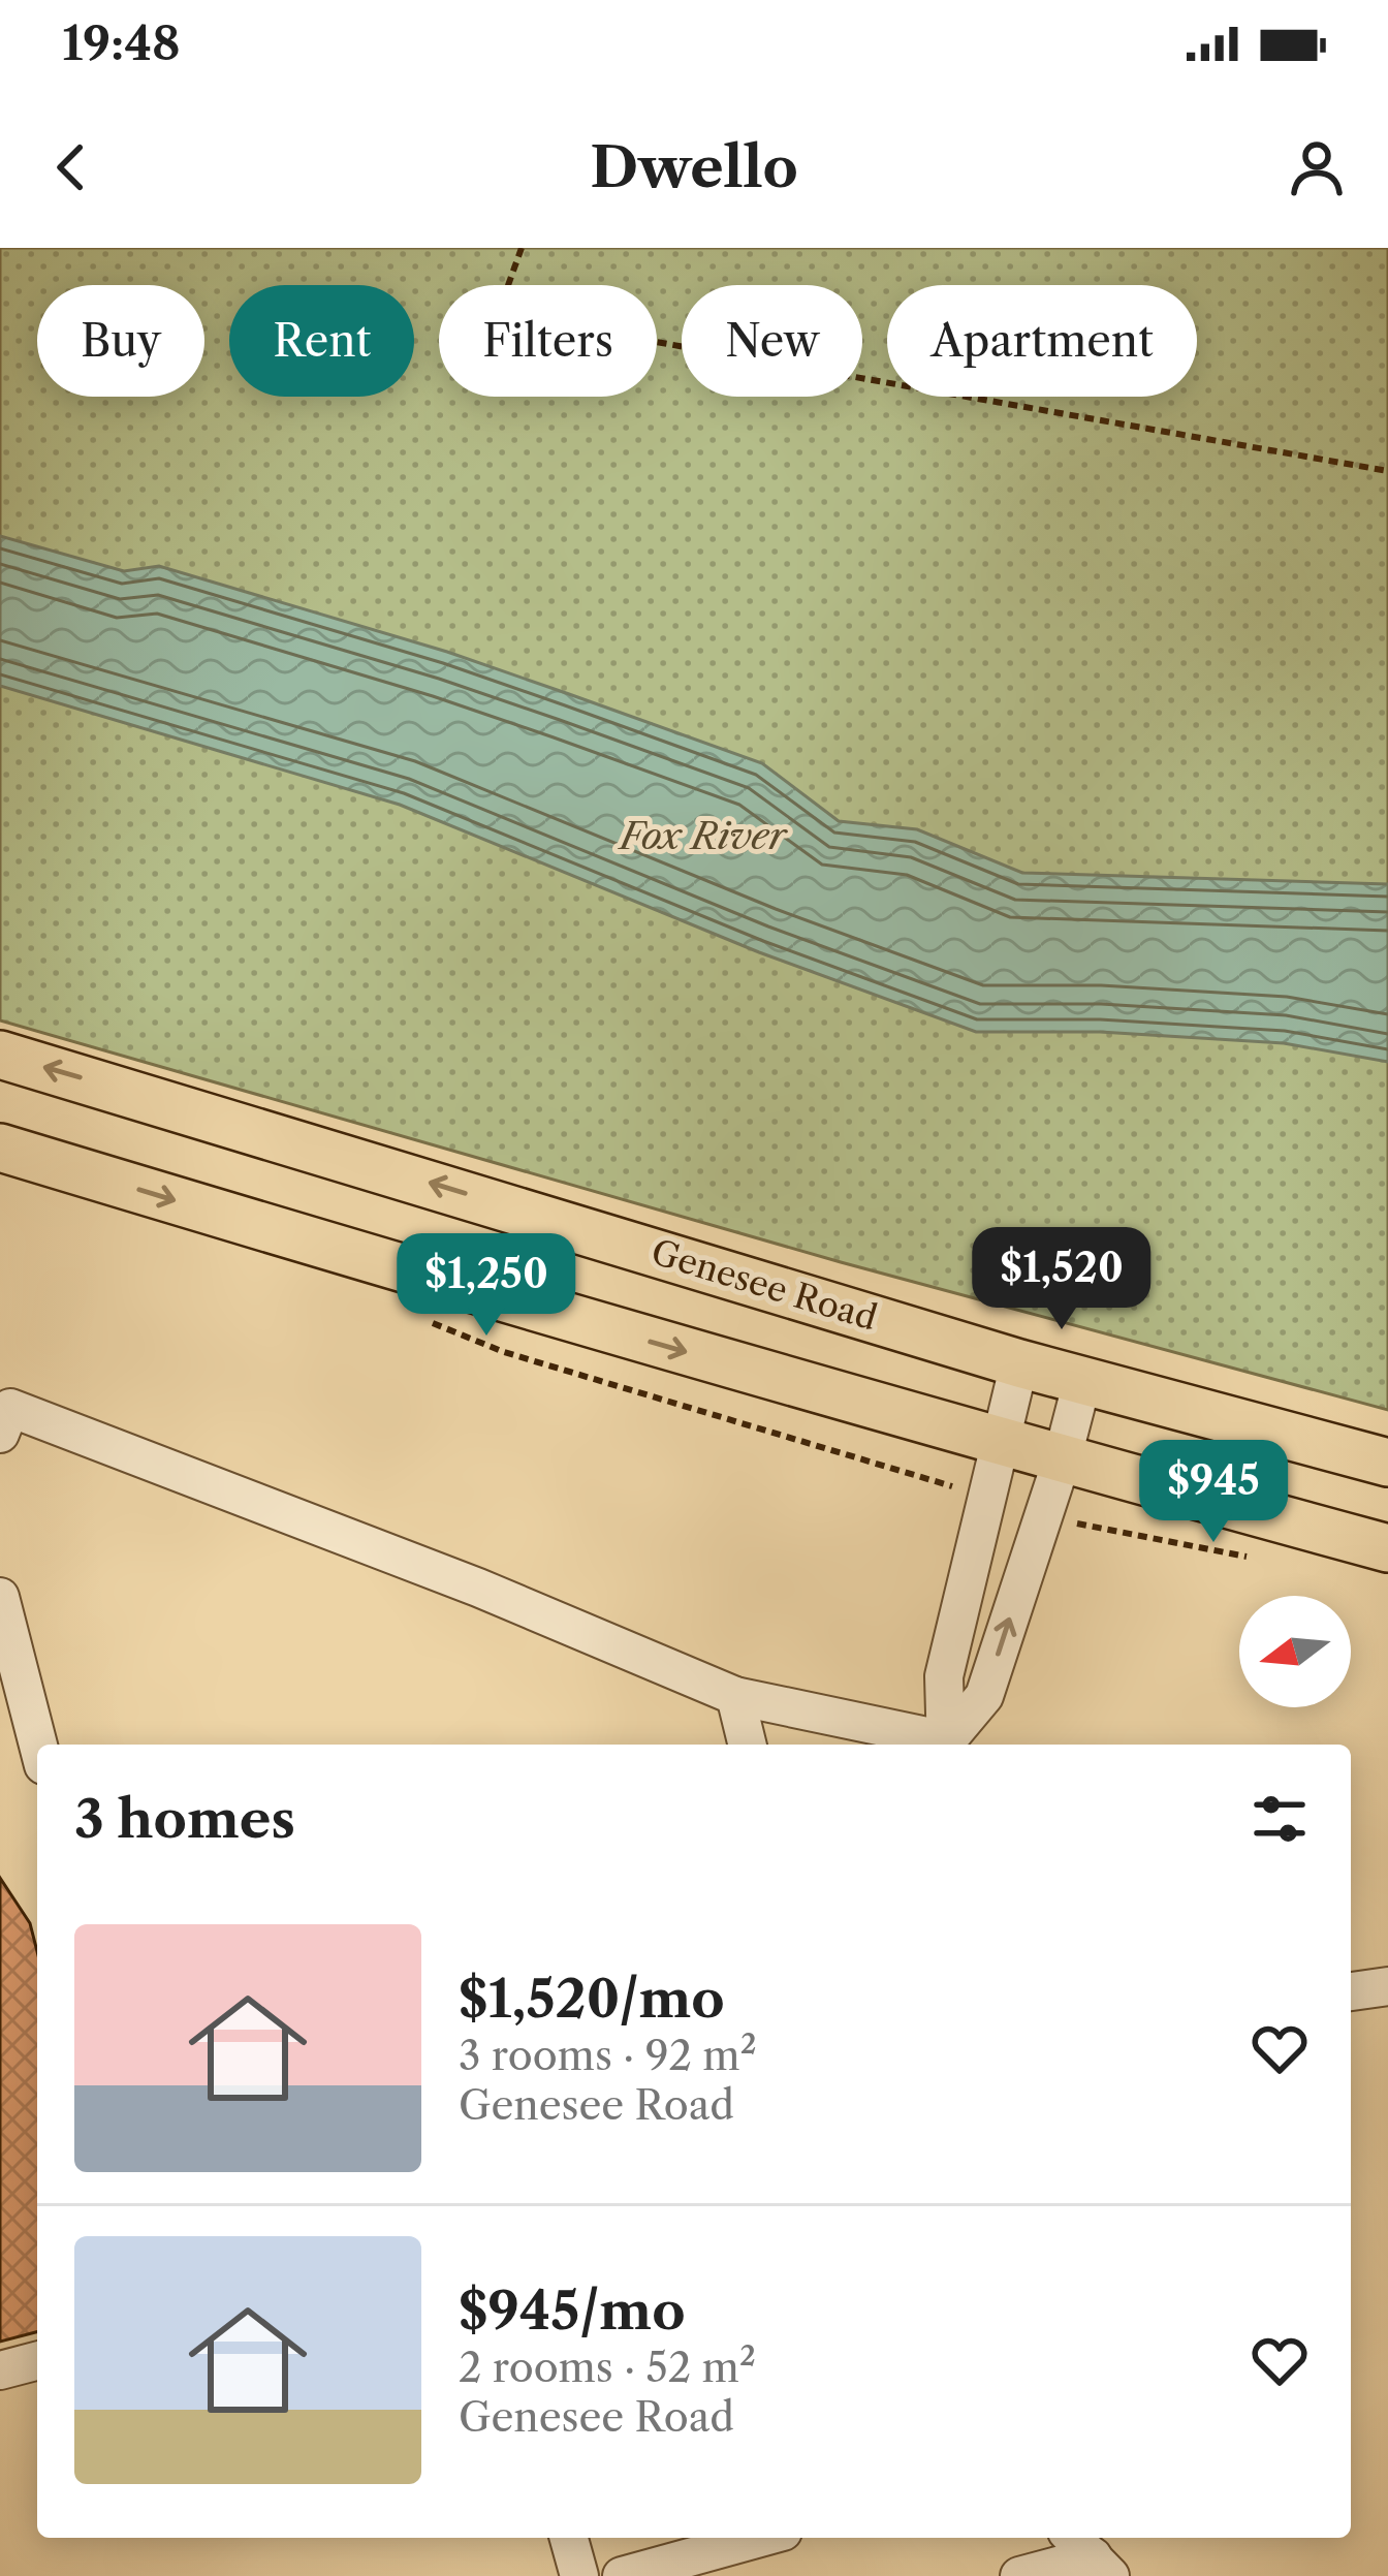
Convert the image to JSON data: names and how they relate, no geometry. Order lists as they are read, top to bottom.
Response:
{
  "streets": {
    "main road": ["Genesee Road"]
  },
  "water": ["Fox River"],
  "north": "left",
  "page": {
    "status": "19:48",
    "header": "Dwello",
    "chip": [
      "Buy",
      "Rent",
      "Filters",
      "New",
      "Apartment"
    ],
    "price": ["$1,520", "$1,250", "$945"],
    "heading": "3 homes",
    "list": [
      {
        "name": "$1,520/mo",
        "note": "3 rooms · 92 m² · Genesee Road"
      },
      {
        "name": "$945/mo",
        "note": "2 rooms · 52 m² · Genesee Road"
      }
    ]
  }
}
